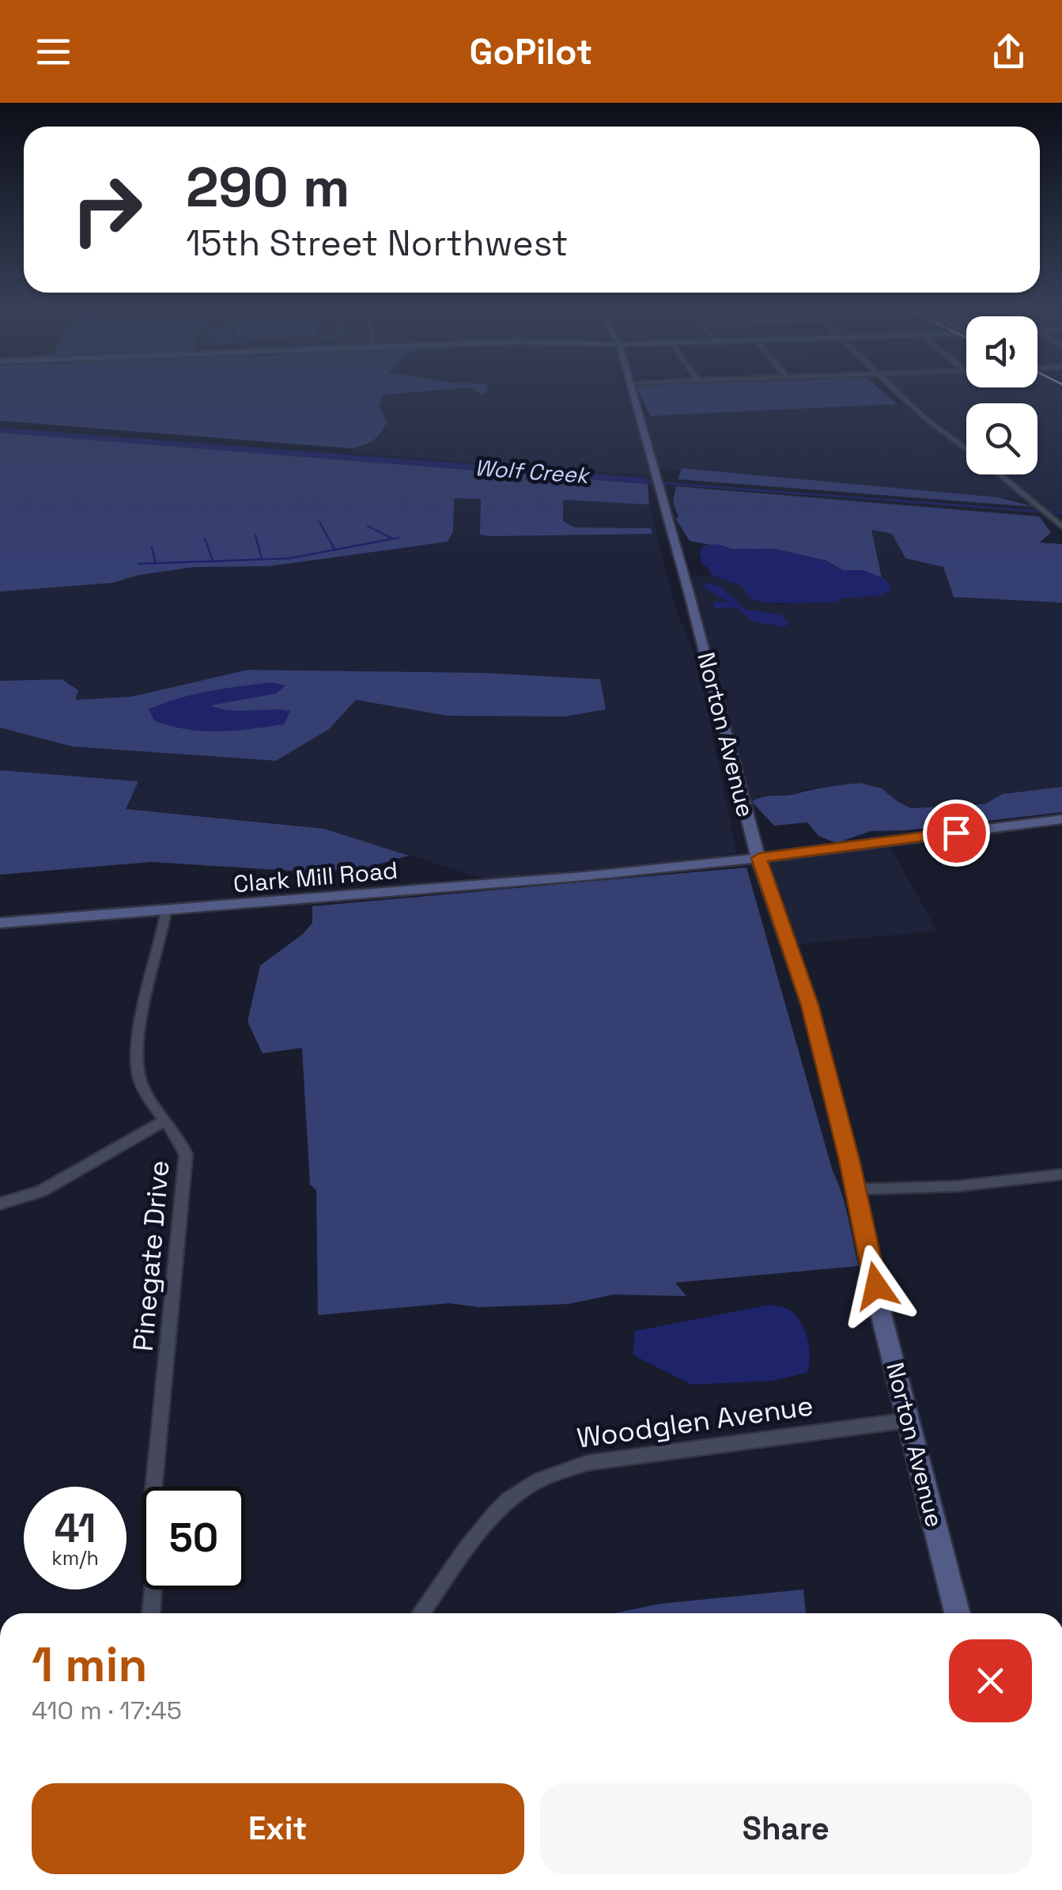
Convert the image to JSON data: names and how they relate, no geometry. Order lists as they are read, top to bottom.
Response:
{
  "streets": {
    "main road": ["Norton Avenue", "Clark Mill Road"],
    "street": ["Pinegate Drive", "Woodglen Avenue"]
  },
  "crossings": [
    ["Norton Avenue", "Clark Mill Road"],
    ["Norton Avenue", "Woodglen Avenue"],
    ["Clark Mill Road", "Pinegate Drive"]
  ],
  "water": ["Wolf Creek"],
  "page": {
    "header": "GoPilot",
    "turn": ["290 m", "15th Street Northwest"],
    "speed": "41 km/h",
    "limit": "50",
    "heading": ["1 min", "410 m · 17:45"],
    "buttons": ["Exit", "Share"]
  }
}
